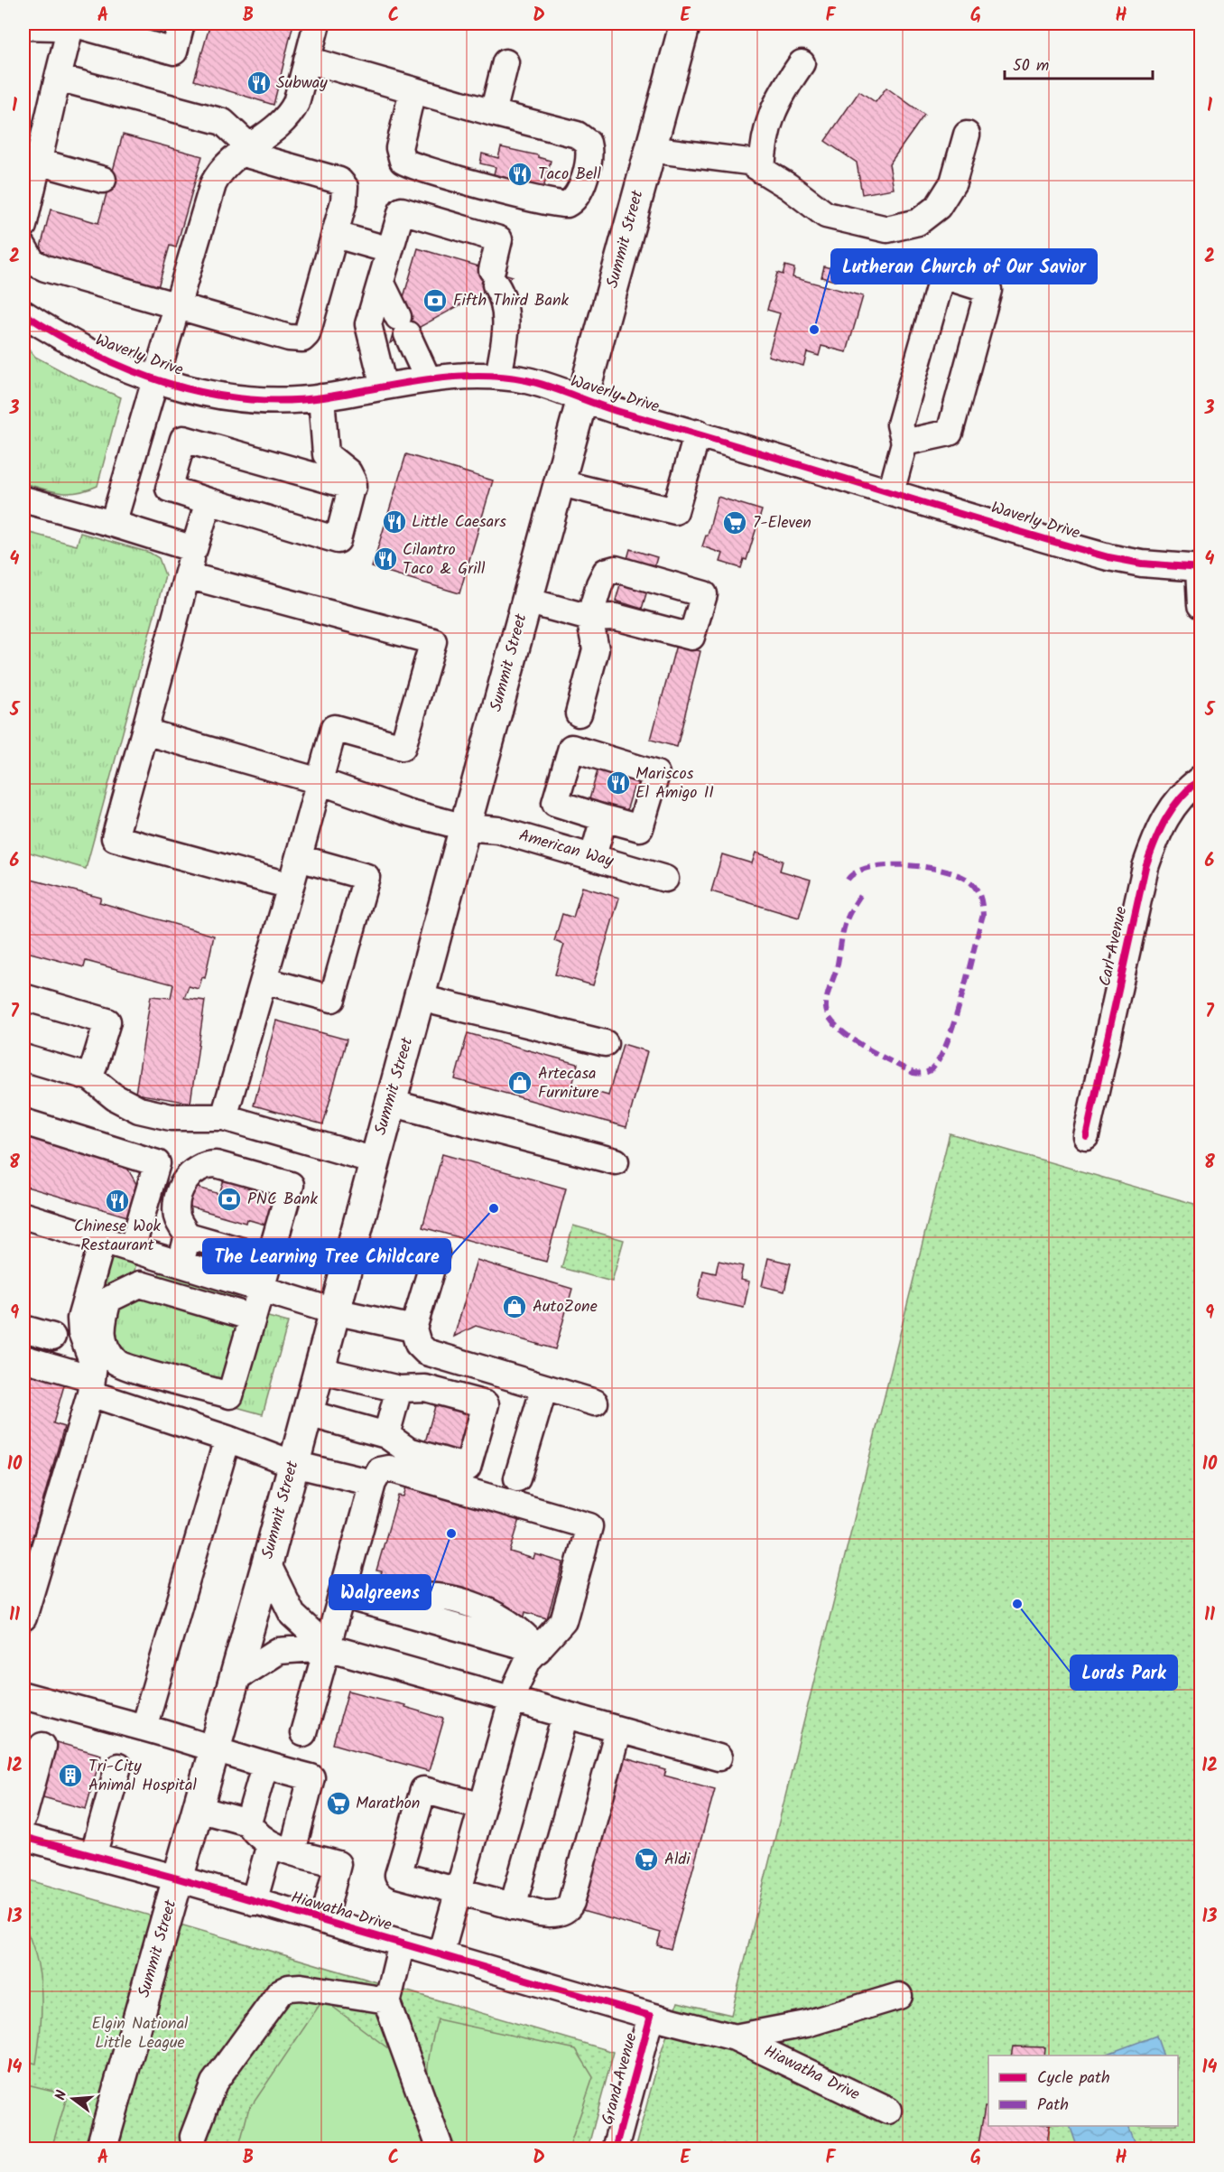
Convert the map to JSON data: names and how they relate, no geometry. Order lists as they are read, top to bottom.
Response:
{
  "streets": {
    "main road": ["Summit Street"],
    "street": [
      "Waverly Drive",
      "American Way",
      "Carl Avenue",
      "Hiawatha Drive",
      "Grand Avenue"
    ]
  },
  "crossings": [
    ["Summit Street", "Waverly Drive"],
    ["Summit Street", "American Way"],
    ["Summit Street", "Hiawatha Drive"],
    ["Hiawatha Drive", "Grand Avenue"]
  ],
  "parks": ["Elgin National Little League"],
  "places": {
    "restaurant": [
      "Subway",
      "Taco Bell",
      "Little Caesars",
      "Cilantro Taco & Grill",
      "Mariscos El Amigo II",
      "Chinese Wok Restaurant"
    ],
    "bank": ["Fifth Third Bank", "PNC Bank"],
    "other": [
      "Lutheran Church of Our Savior",
      "The Learning Tree Childcare",
      "Walgreens",
      "Lords Park"
    ],
    "supermarket": ["7-Eleven", "Marathon", "Aldi"],
    "shop": ["Artecasa Furniture", "AutoZone"],
    "building": ["Tri-City Animal Hospital"]
  },
  "legend": ["Cycle path", "Path"],
  "scale_bar": "50 m",
  "north": "left",
  "grid": {
    "columns": [
      "A",
      "B",
      "C",
      "D",
      "E",
      "F",
      "G",
      "H"
    ],
    "rows": [
      "1",
      "2",
      "3",
      "4",
      "5",
      "6",
      "7",
      "8",
      "9",
      "10",
      "11",
      "12",
      "13",
      "14"
    ]
  }
}
